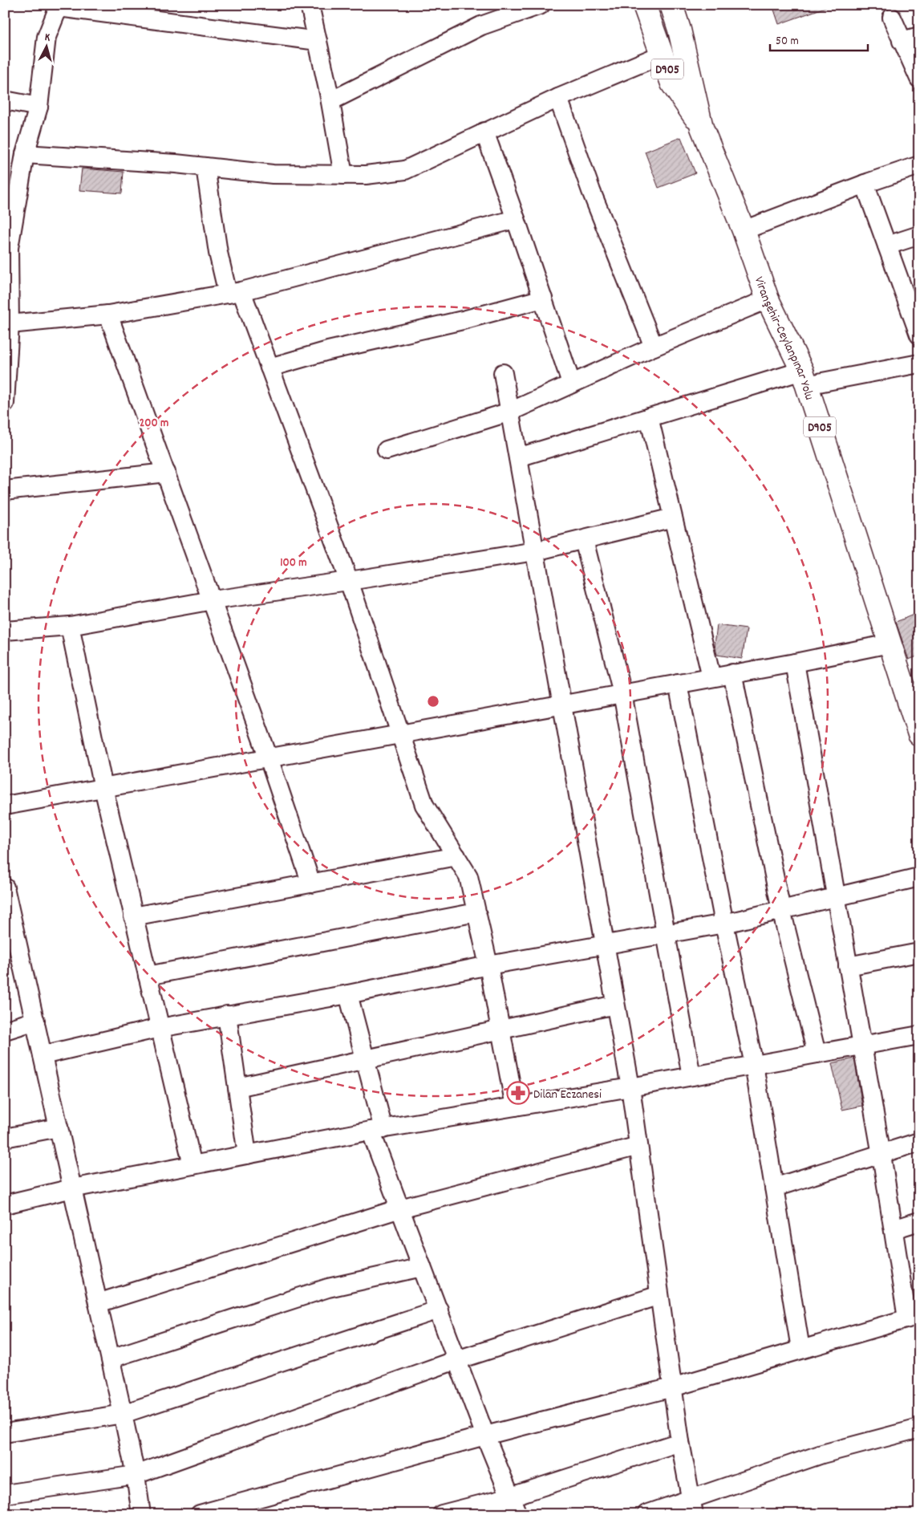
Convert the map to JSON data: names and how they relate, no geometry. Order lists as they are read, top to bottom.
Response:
{
  "streets": {
    "main road": ["D905", "Viranşehir-Ceylanpınar Yolu"]
  },
  "places": {
    "pharmacy": ["Dilan Eczanesi"]
  },
  "scale_bar": "50 m",
  "north": "top",
  "rings": ["200 m", "100 m"]
}
